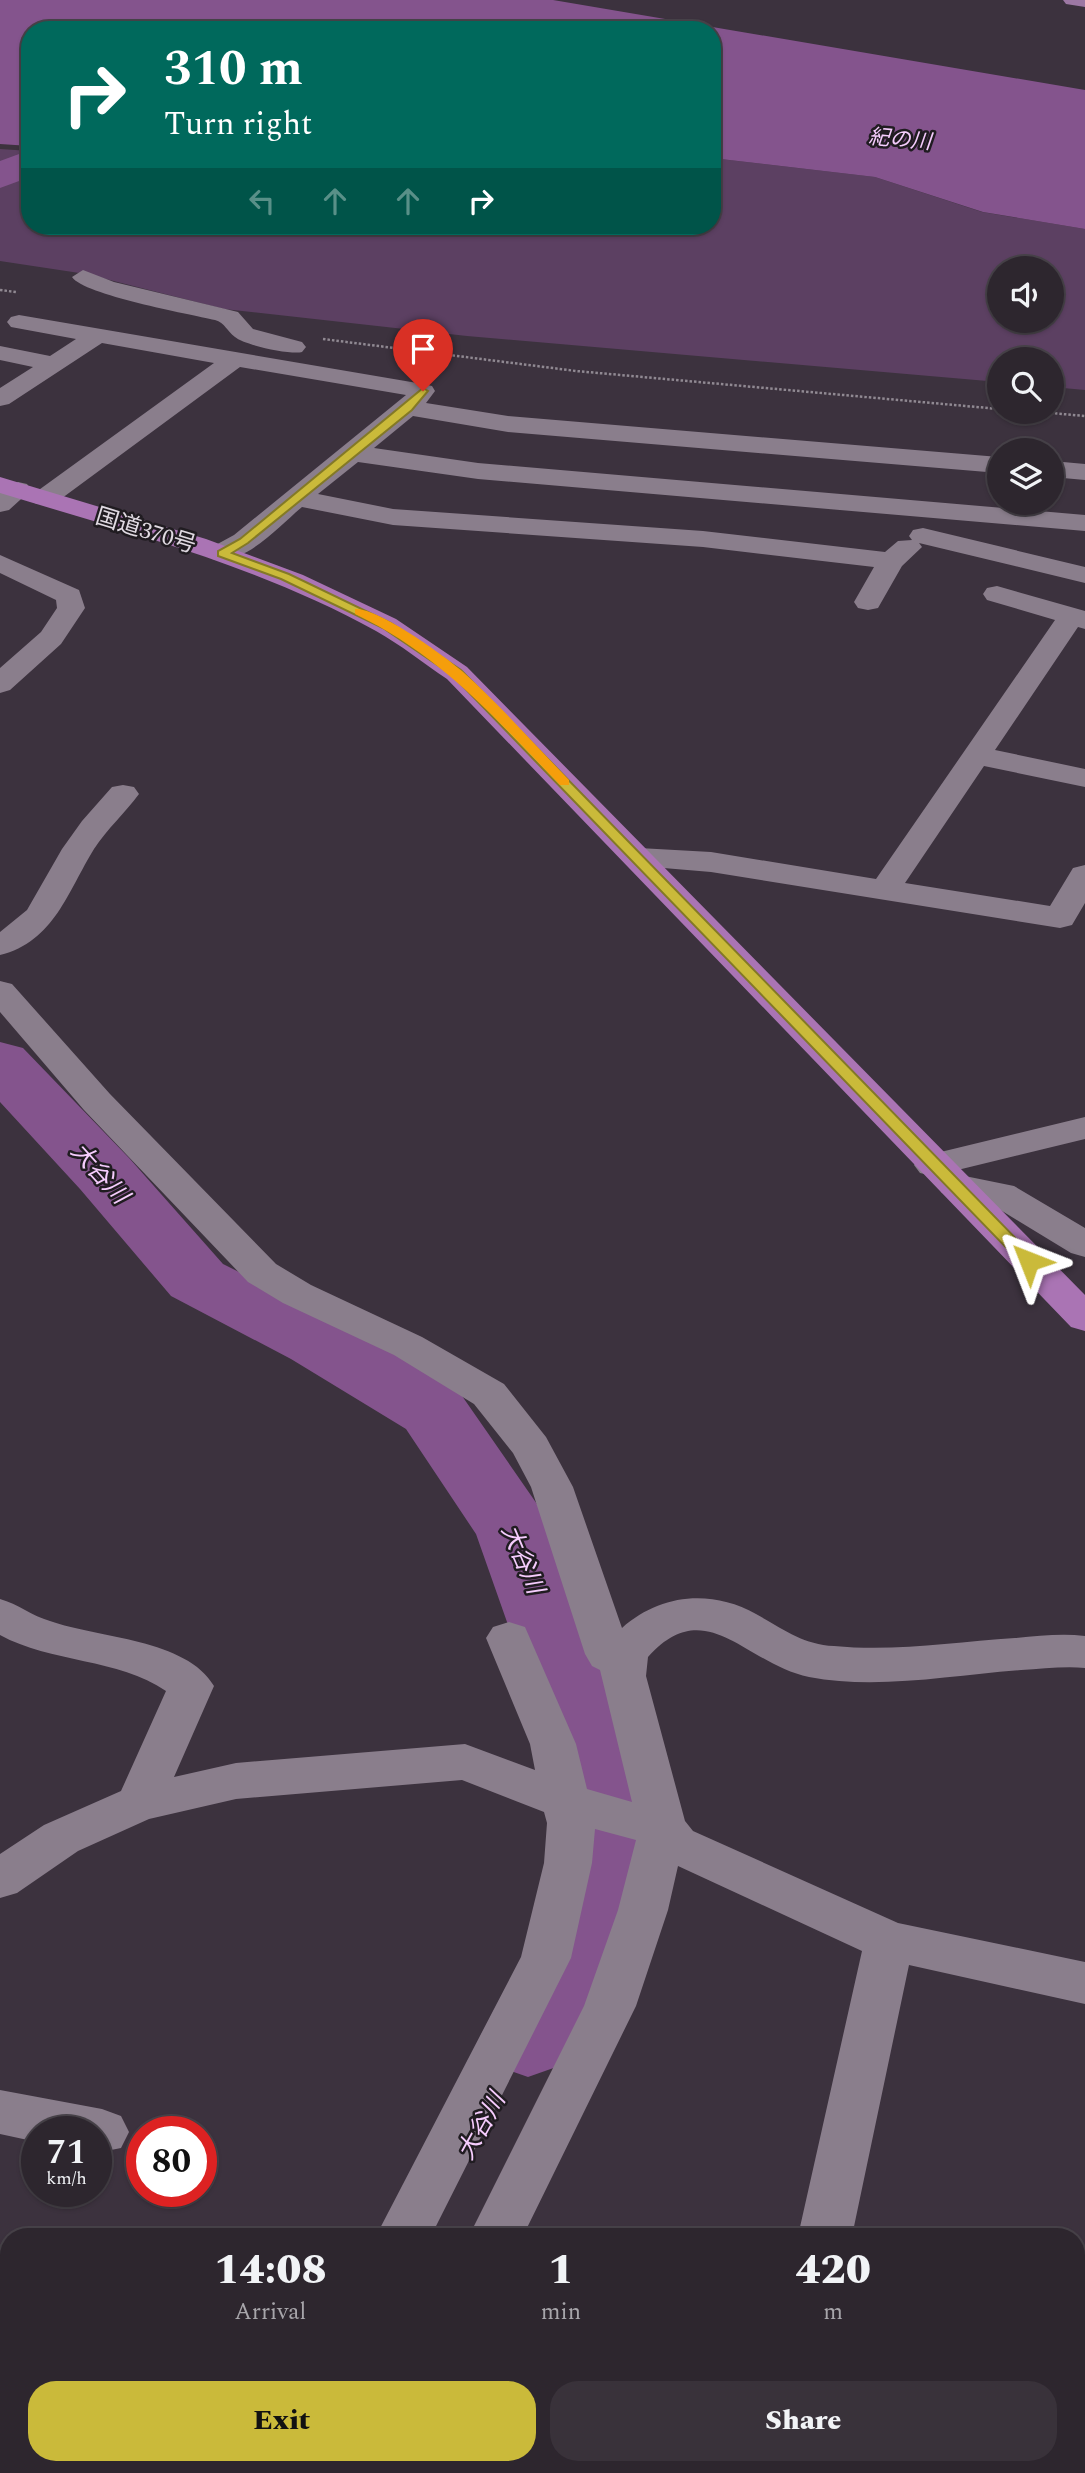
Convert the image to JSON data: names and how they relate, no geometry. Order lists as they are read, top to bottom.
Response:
{
  "streets": {
    "highway": ["国道370号"]
  },
  "water": ["紀の川", "大谷川"],
  "page": {
    "turn": ["310 m", "Turn right"],
    "speed": "71 km/h",
    "limit": "80",
    "eta": [
      "14:08",
      "Arrival",
      "1",
      "min",
      "420",
      "m"
    ],
    "buttons": ["Exit", "Share"]
  }
}
